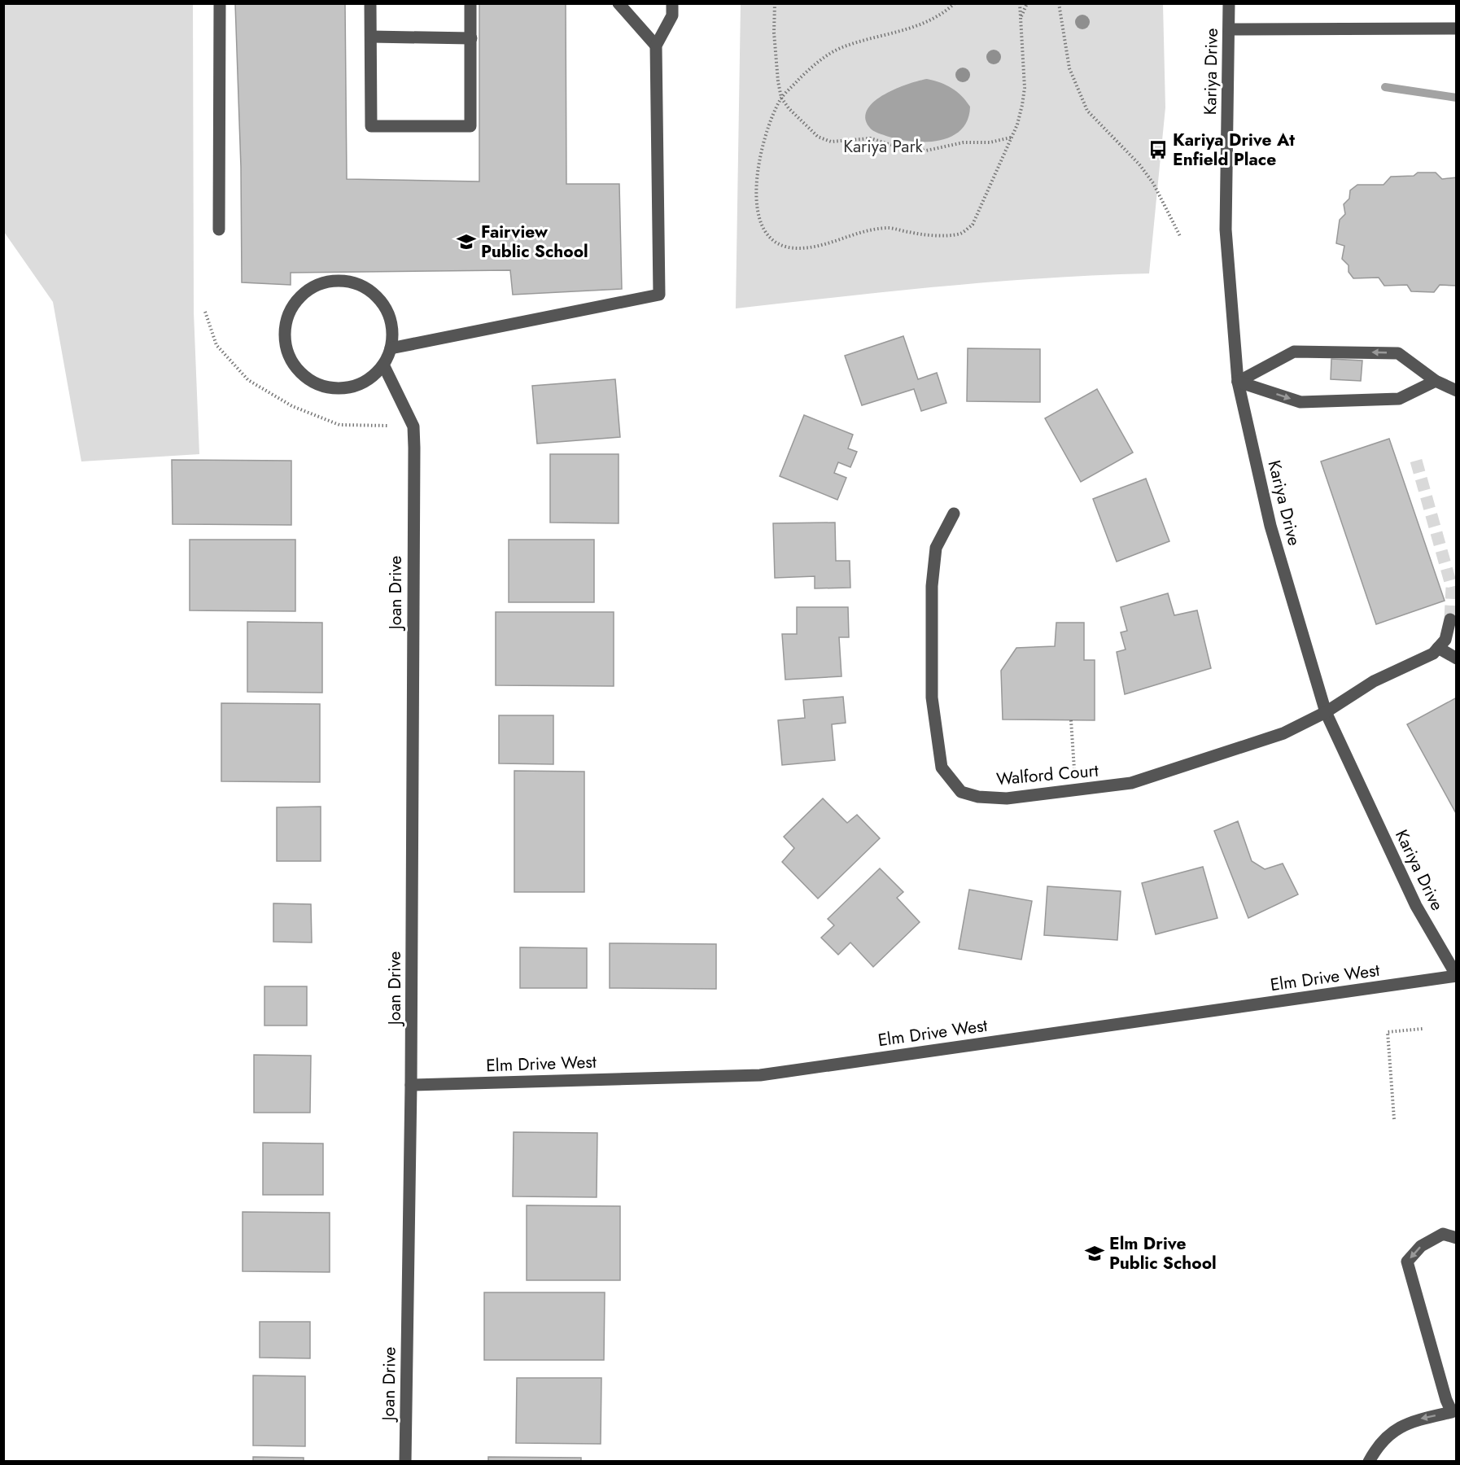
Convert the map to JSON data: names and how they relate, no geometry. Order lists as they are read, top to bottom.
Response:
{
  "streets": {
    "street": [
      "Kariya Drive",
      "Joan Drive",
      "Walford Court",
      "Elm Drive West"
    ]
  },
  "crossings": [
    ["Kariya Drive", "Walford Court"],
    ["Kariya Drive", "Elm Drive West"],
    ["Joan Drive", "Elm Drive West"]
  ],
  "parks": ["Kariya Park"],
  "places": {
    "bus stop": ["Kariya Drive At Enfield Place"],
    "school or university": ["Fairview Public School", "Elm Drive Public School"]
  }
}
